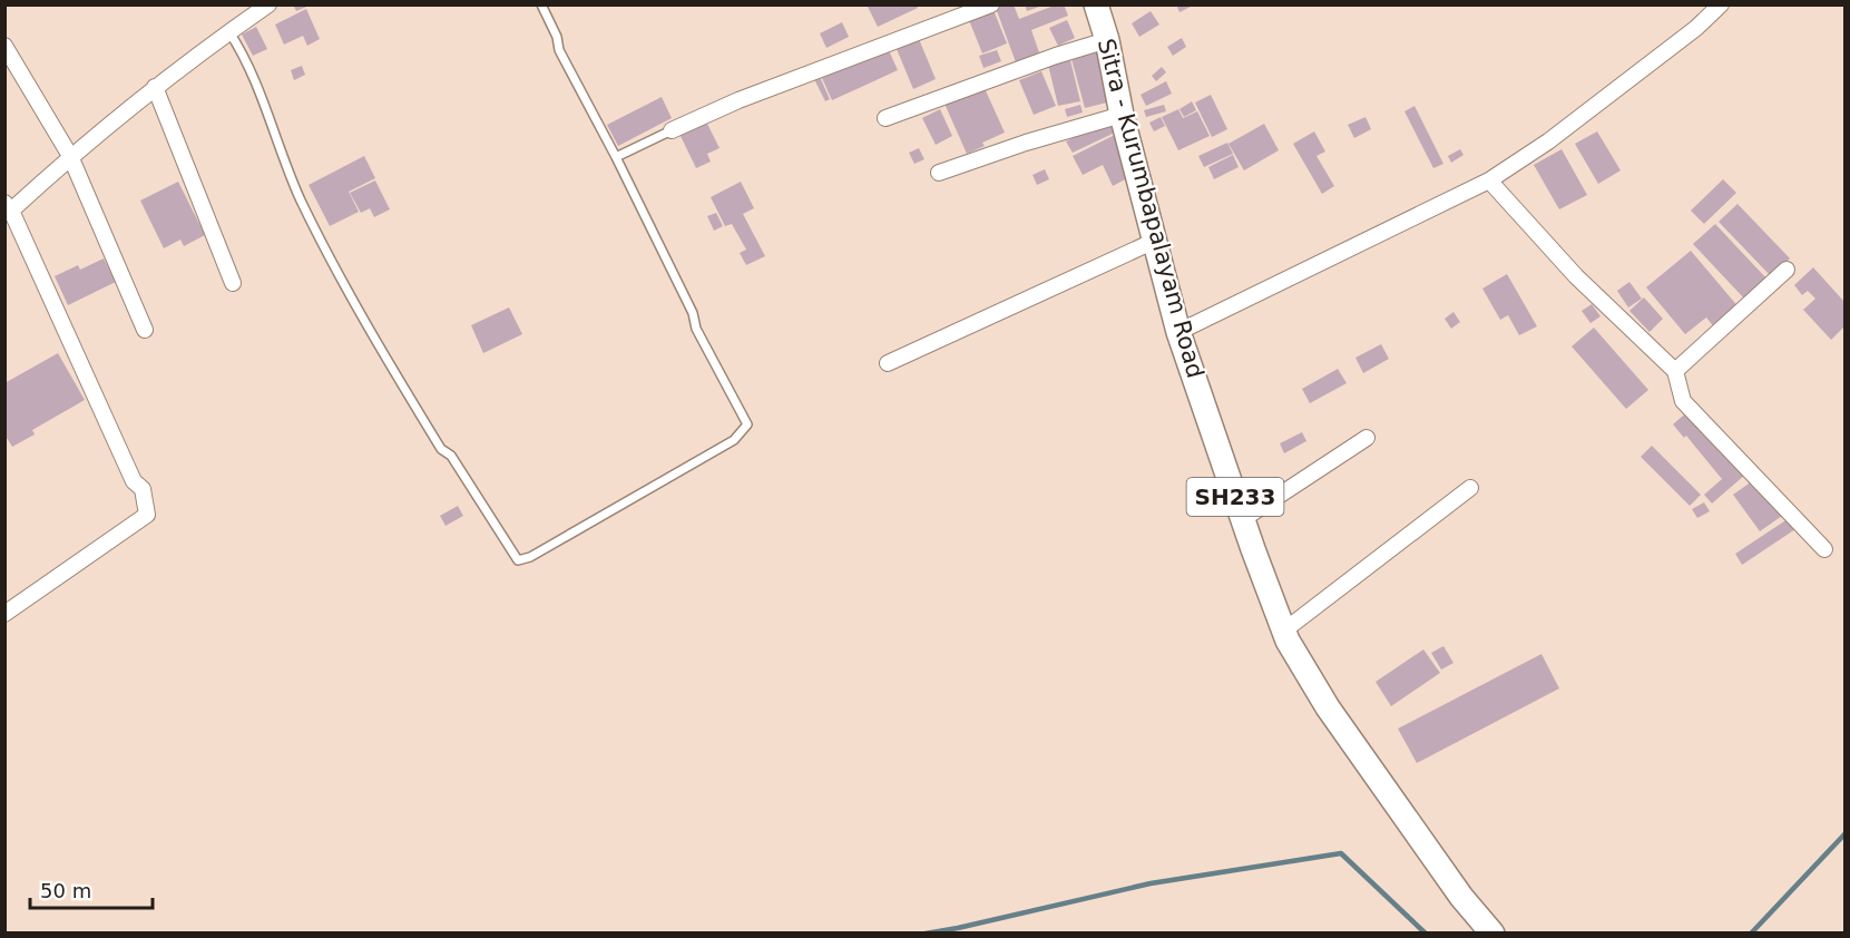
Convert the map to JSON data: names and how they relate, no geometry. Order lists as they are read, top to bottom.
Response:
{
  "streets": {
    "main road": ["Sitra - Kurumbapalayam Road", "SH233"]
  },
  "scale_bar": "50 m"
}
